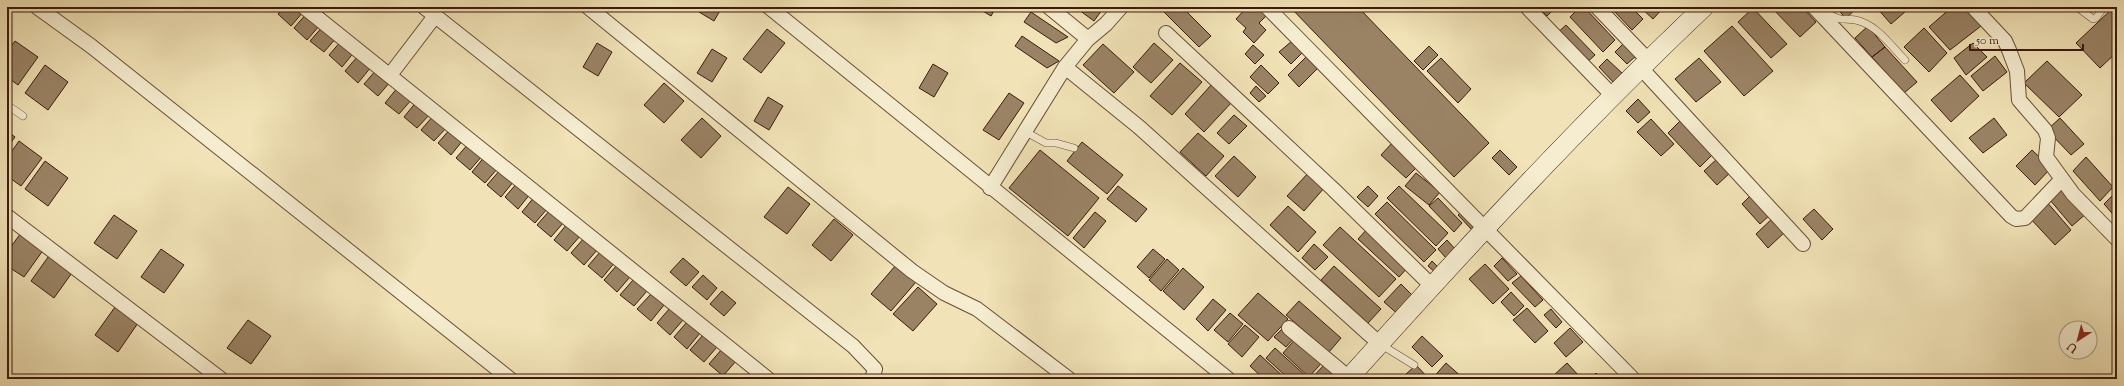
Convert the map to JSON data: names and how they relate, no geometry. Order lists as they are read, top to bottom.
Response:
{
  "scale_bar": "50 m",
  "north": "bottom left"
}
